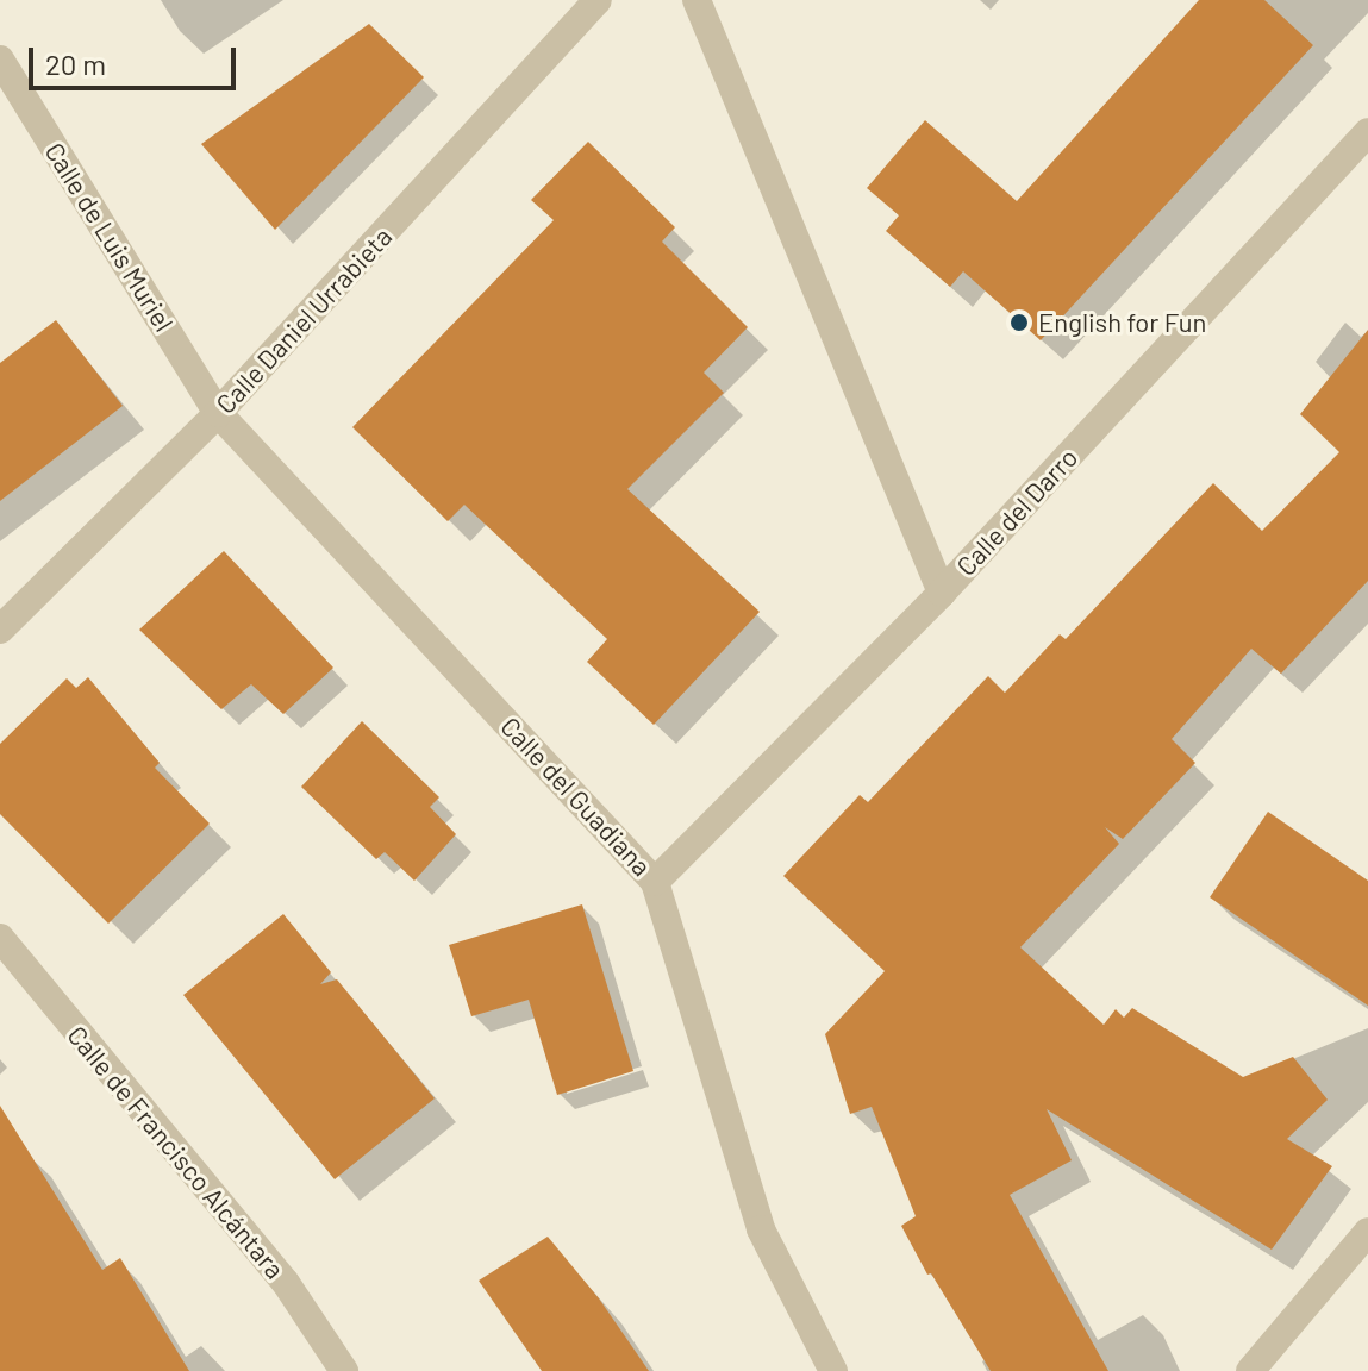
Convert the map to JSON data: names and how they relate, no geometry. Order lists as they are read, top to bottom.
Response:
{
  "streets": {
    "street": [
      "Calle de Luis Muriel",
      "Calle Daniel Urrabieta",
      "Calle del Darro",
      "Calle del Guadiana",
      "Calle de Francisco Alcántara"
    ]
  },
  "crossings": [
    ["Calle de Luis Muriel", "Calle Daniel Urrabieta"],
    ["Calle de Luis Muriel", "Calle del Guadiana"],
    ["Calle Daniel Urrabieta", "Calle del Guadiana"],
    ["Calle del Darro", "Calle del Guadiana"]
  ],
  "places": ["English for Fun"],
  "scale_bar": "20 m"
}
